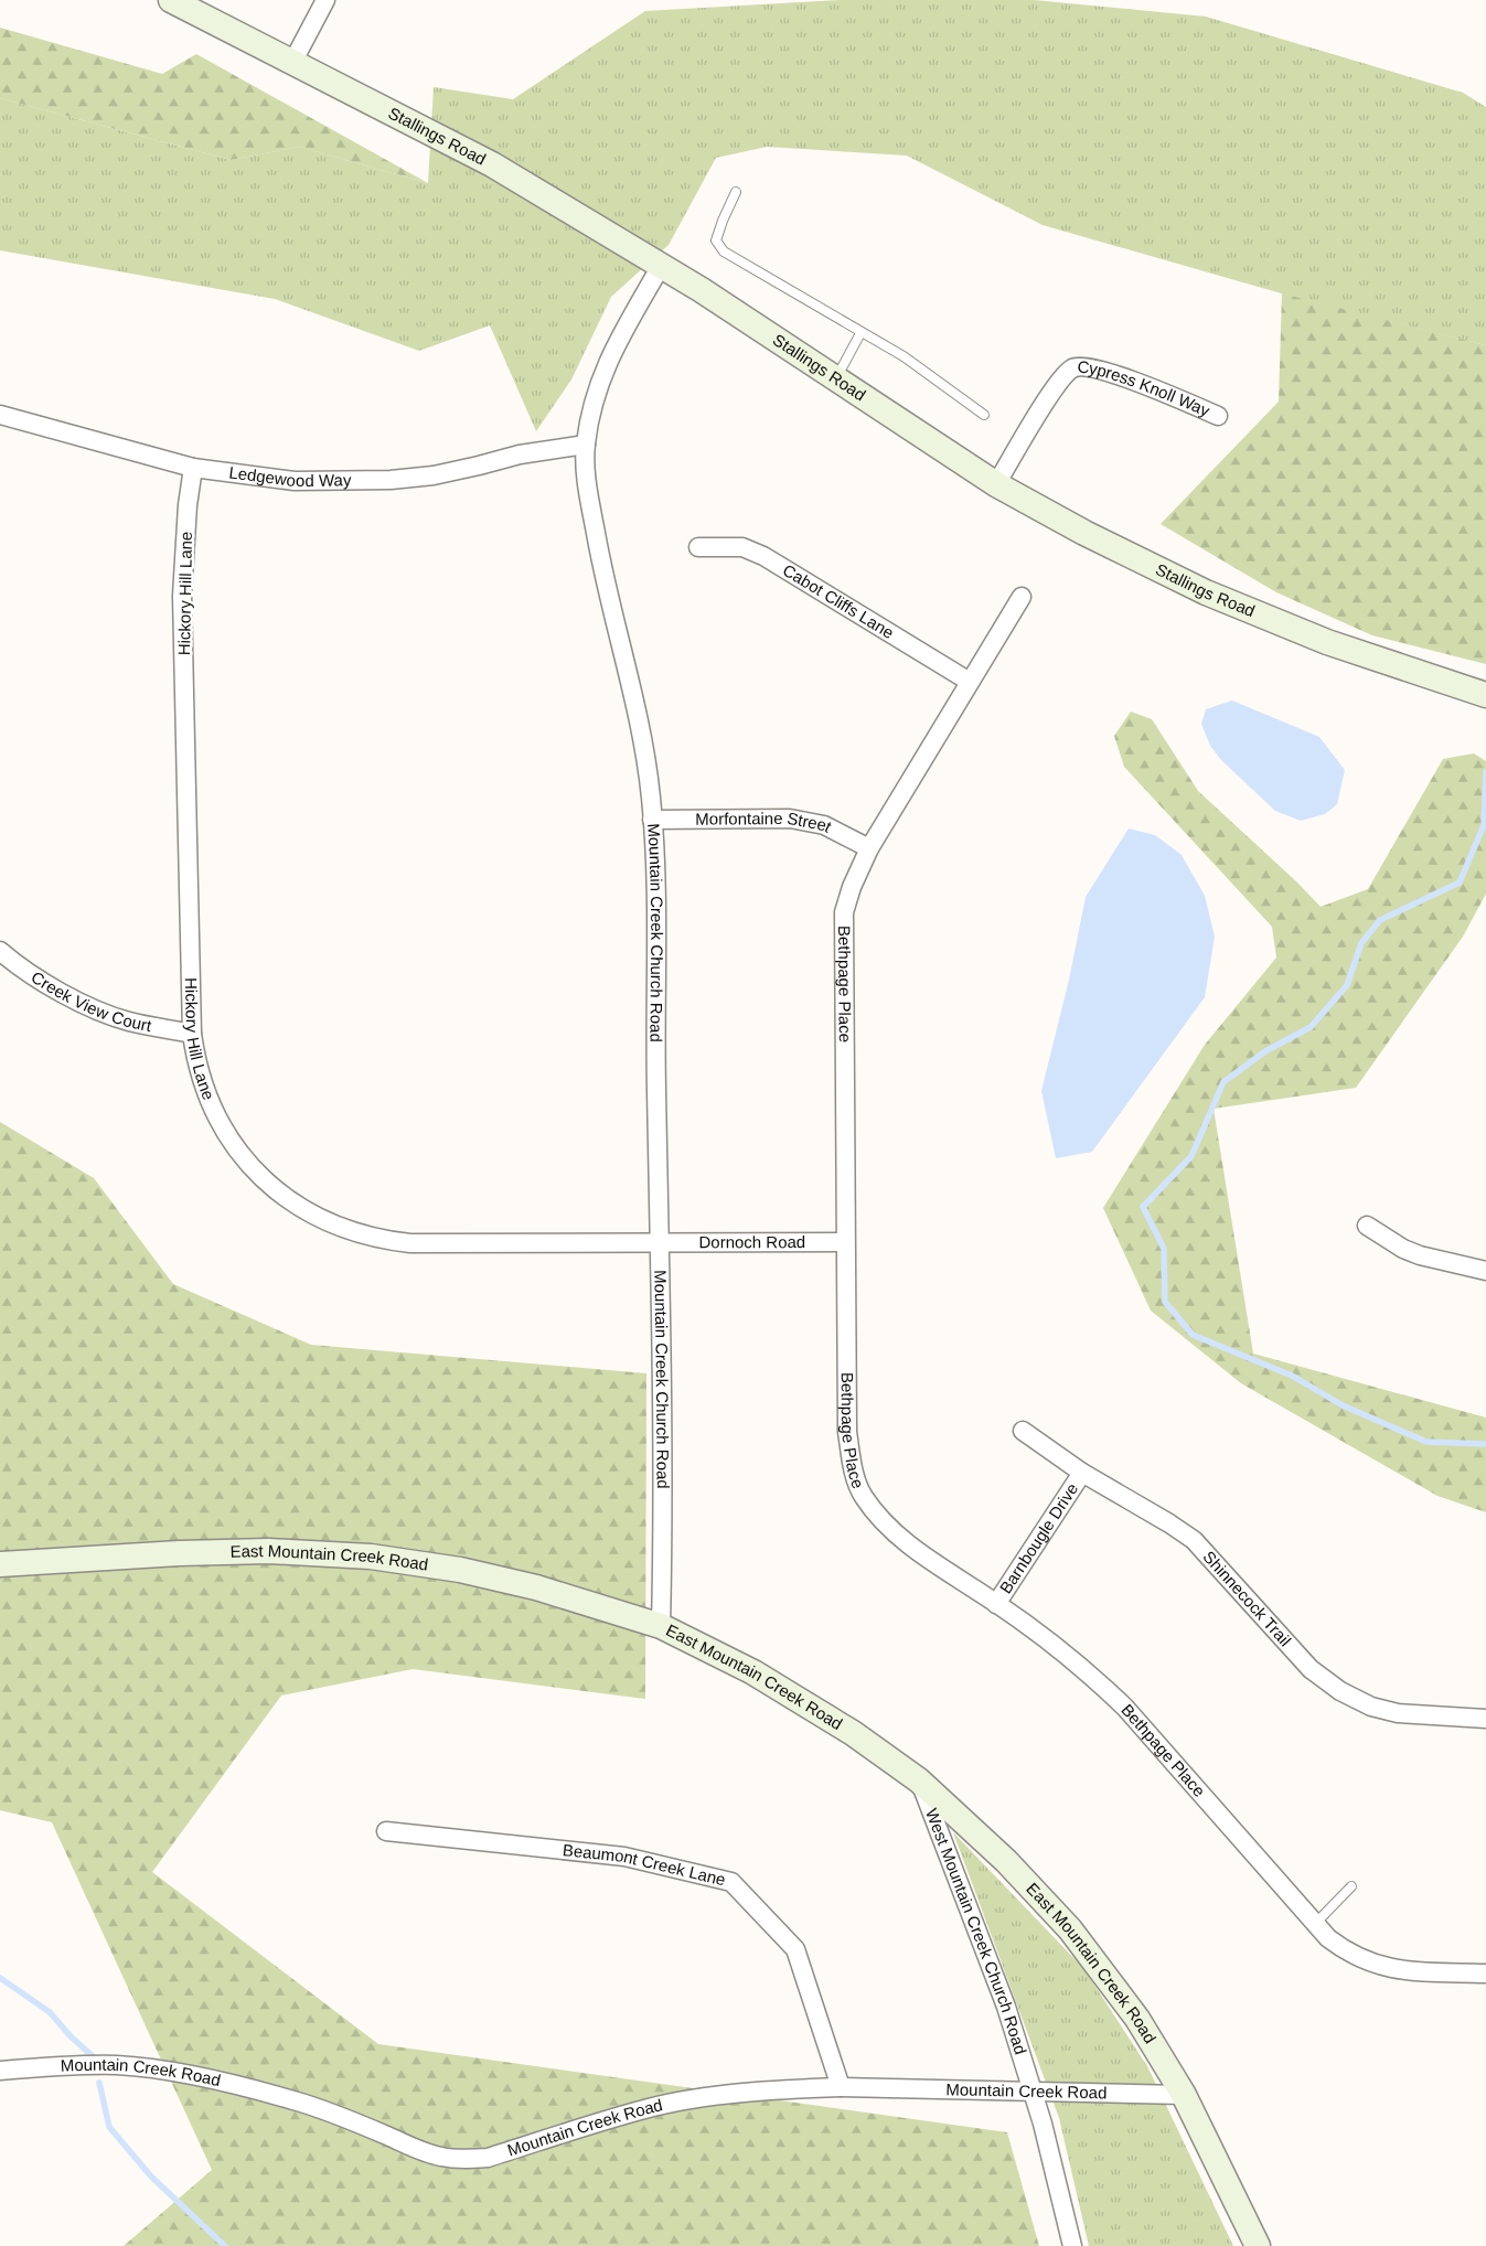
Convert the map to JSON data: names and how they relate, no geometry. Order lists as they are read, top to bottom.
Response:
{
  "streets": {
    "main road": ["Stallings Road", "East Mountain Creek Road"],
    "street": [
      "Cypress Knoll Way",
      "Ledgewood Way",
      "Hickory Hill Lane",
      "Cabot Cliffs Lane",
      "Morfontaine Street",
      "Mountain Creek Church Road",
      "Bethpage Place",
      "Creek View Court",
      "Dornoch Road",
      "Barnbougle Drive",
      "Shinnecock Trail",
      "Beaumont Creek Lane",
      "West Mountain Creek Church Road",
      "Mountain Creek Road"
    ]
  },
  "crossings": [
    ["Stallings Road", "Cypress Knoll Way"],
    ["Stallings Road", "Mountain Creek Church Road"],
    ["Ledgewood Way", "Hickory Hill Lane"],
    ["Ledgewood Way", "Mountain Creek Church Road"],
    ["Hickory Hill Lane", "Mountain Creek Church Road"],
    ["Hickory Hill Lane", "Creek View Court"],
    ["Hickory Hill Lane", "Dornoch Road"],
    ["Cabot Cliffs Lane", "Bethpage Place"],
    ["Morfontaine Street", "Mountain Creek Church Road"],
    ["Morfontaine Street", "Bethpage Place"],
    ["Mountain Creek Church Road", "Dornoch Road"],
    ["Mountain Creek Church Road", "East Mountain Creek Road"],
    ["Bethpage Place", "Dornoch Road"],
    ["Bethpage Place", "Barnbougle Drive"],
    ["Barnbougle Drive", "Shinnecock Trail"],
    ["East Mountain Creek Road", "West Mountain Creek Church Road"],
    ["East Mountain Creek Road", "Mountain Creek Road"],
    ["Beaumont Creek Lane", "Mountain Creek Road"],
    ["West Mountain Creek Church Road", "Mountain Creek Road"]
  ]
}
